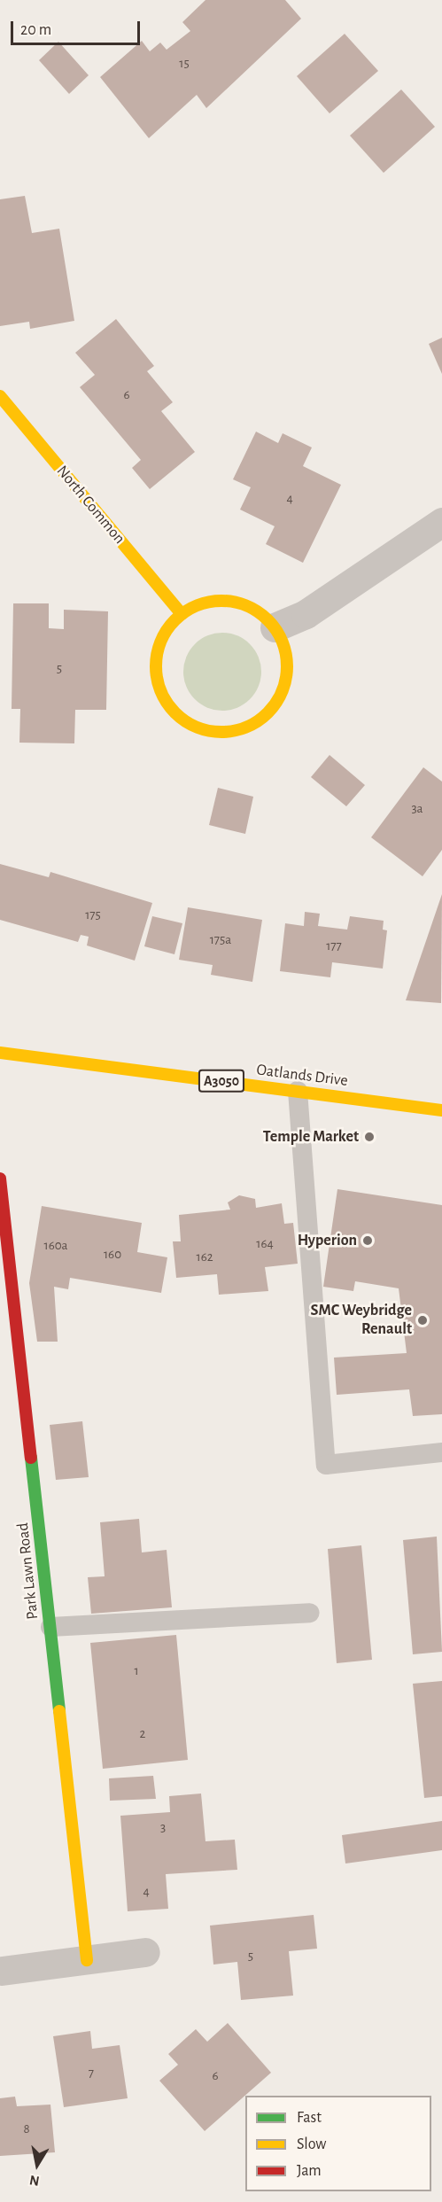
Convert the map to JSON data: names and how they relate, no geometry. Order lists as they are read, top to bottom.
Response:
{
  "streets": {
    "street": [
      "North Common",
      "Oatlands Drive",
      "A3050",
      "Park Lawn Road"
    ]
  },
  "places": ["Temple Market", "Hyperion", "SMC Weybridge Renault"],
  "house_numbers": [
    "15",
    "6",
    "4",
    "5",
    "3a",
    "175",
    "175a",
    "177",
    "164",
    "160a",
    "160",
    "162",
    "1",
    "2",
    "3",
    "4",
    "5",
    "7",
    "6",
    "8"
  ],
  "legend": ["Fast", "Slow", "Jam"],
  "scale_bar": "20 m",
  "north": "bottom"
}
